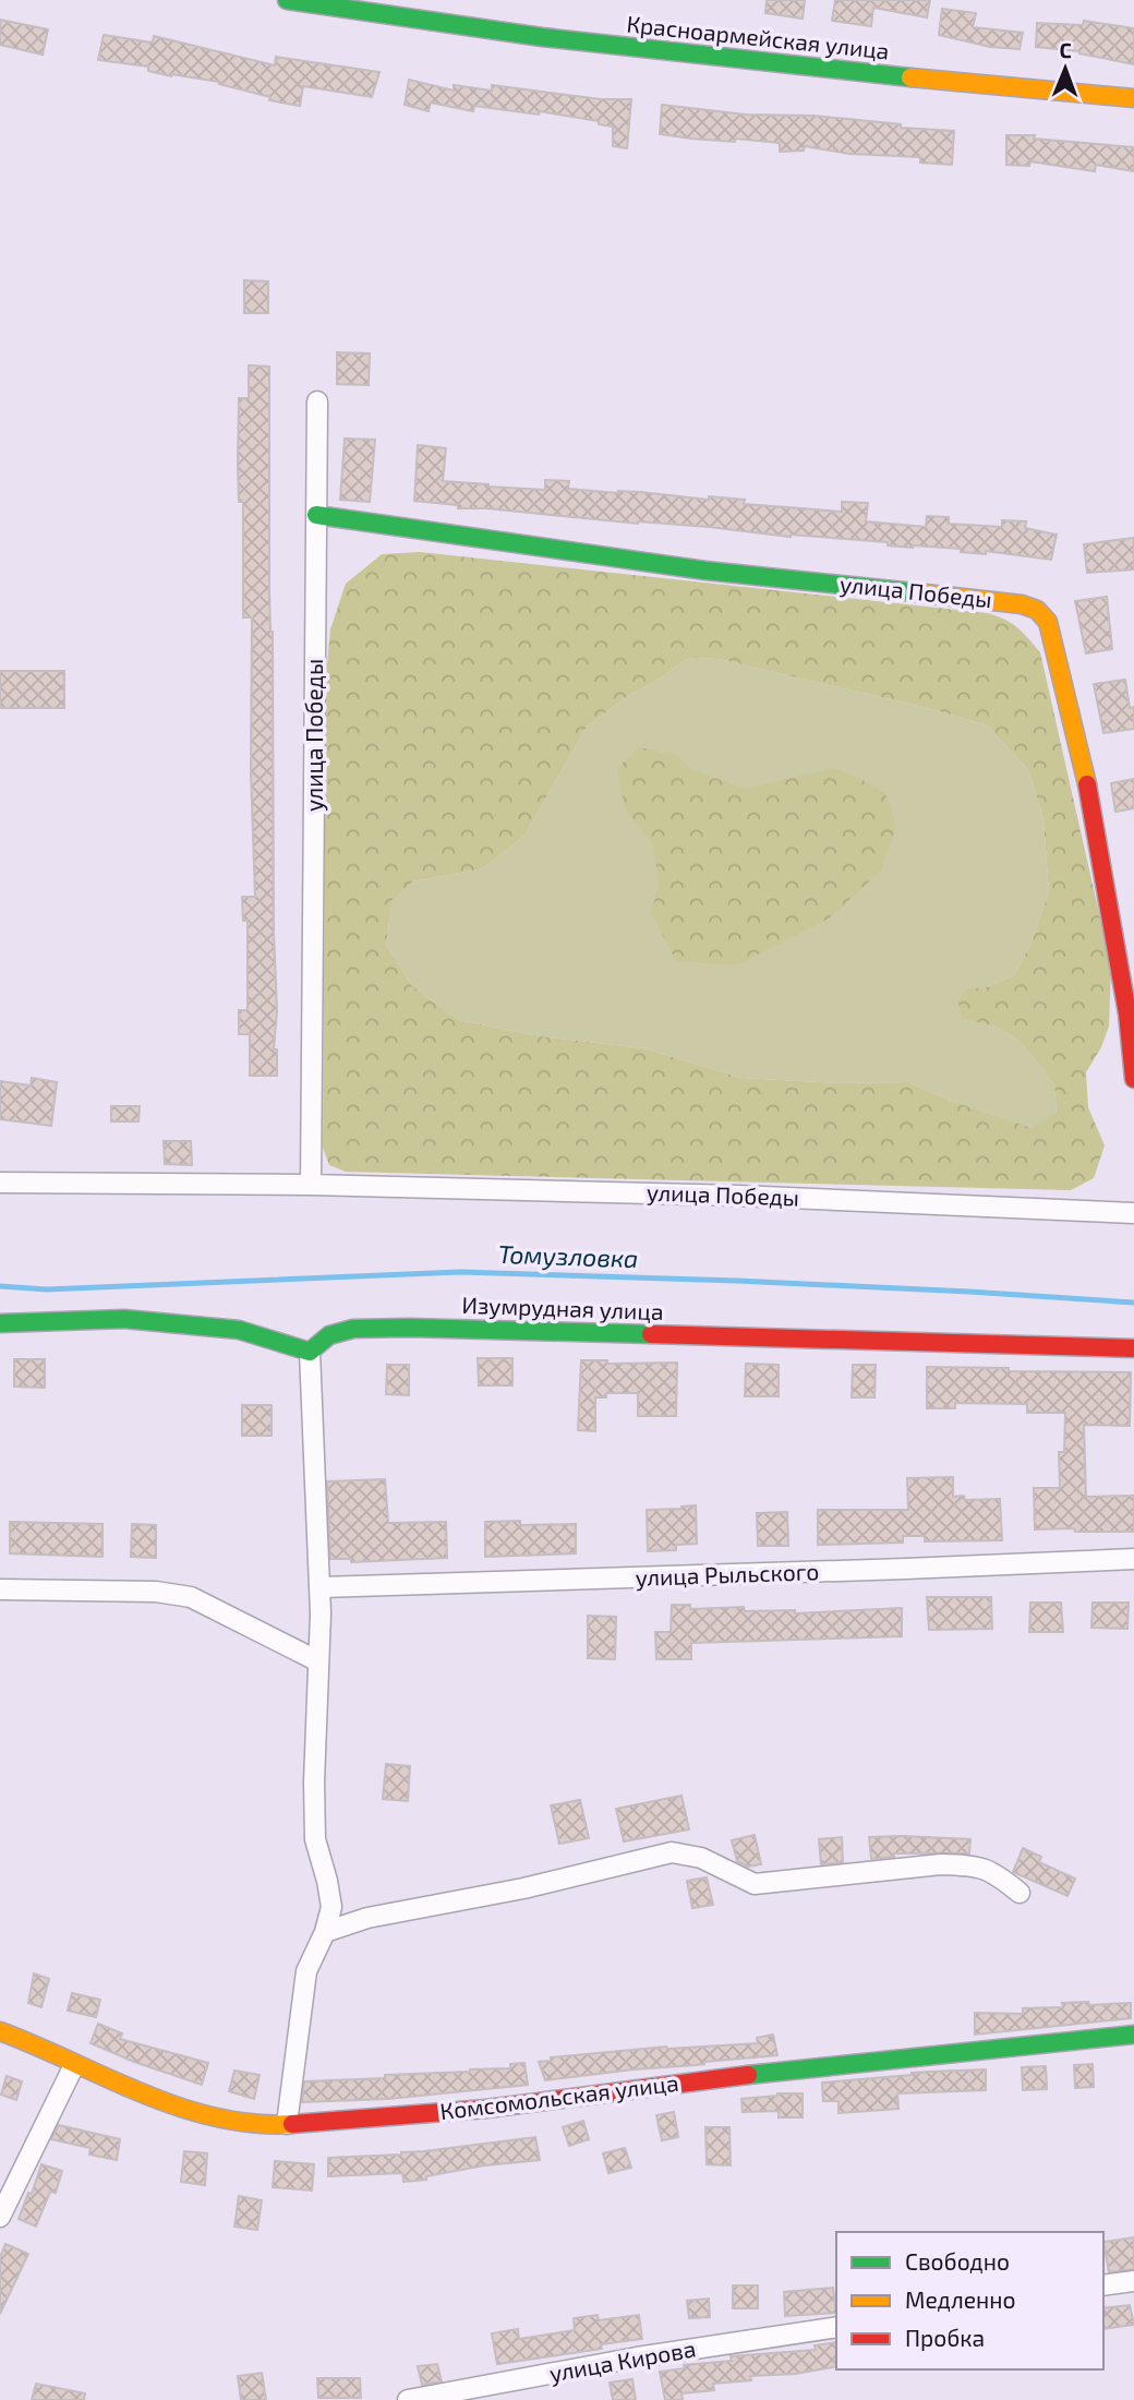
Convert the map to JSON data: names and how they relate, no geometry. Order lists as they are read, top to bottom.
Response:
{
  "streets": {
    "street": [
      "Красноармейская улица",
      "улица Победы",
      "Изумрудная улица",
      "улица Рыльского",
      "Комсомольская улица",
      "улица Кирова"
    ]
  },
  "water": ["Томузловка"],
  "legend": ["Свободно", "Медленно", "Пробка"],
  "north": "top"
}
